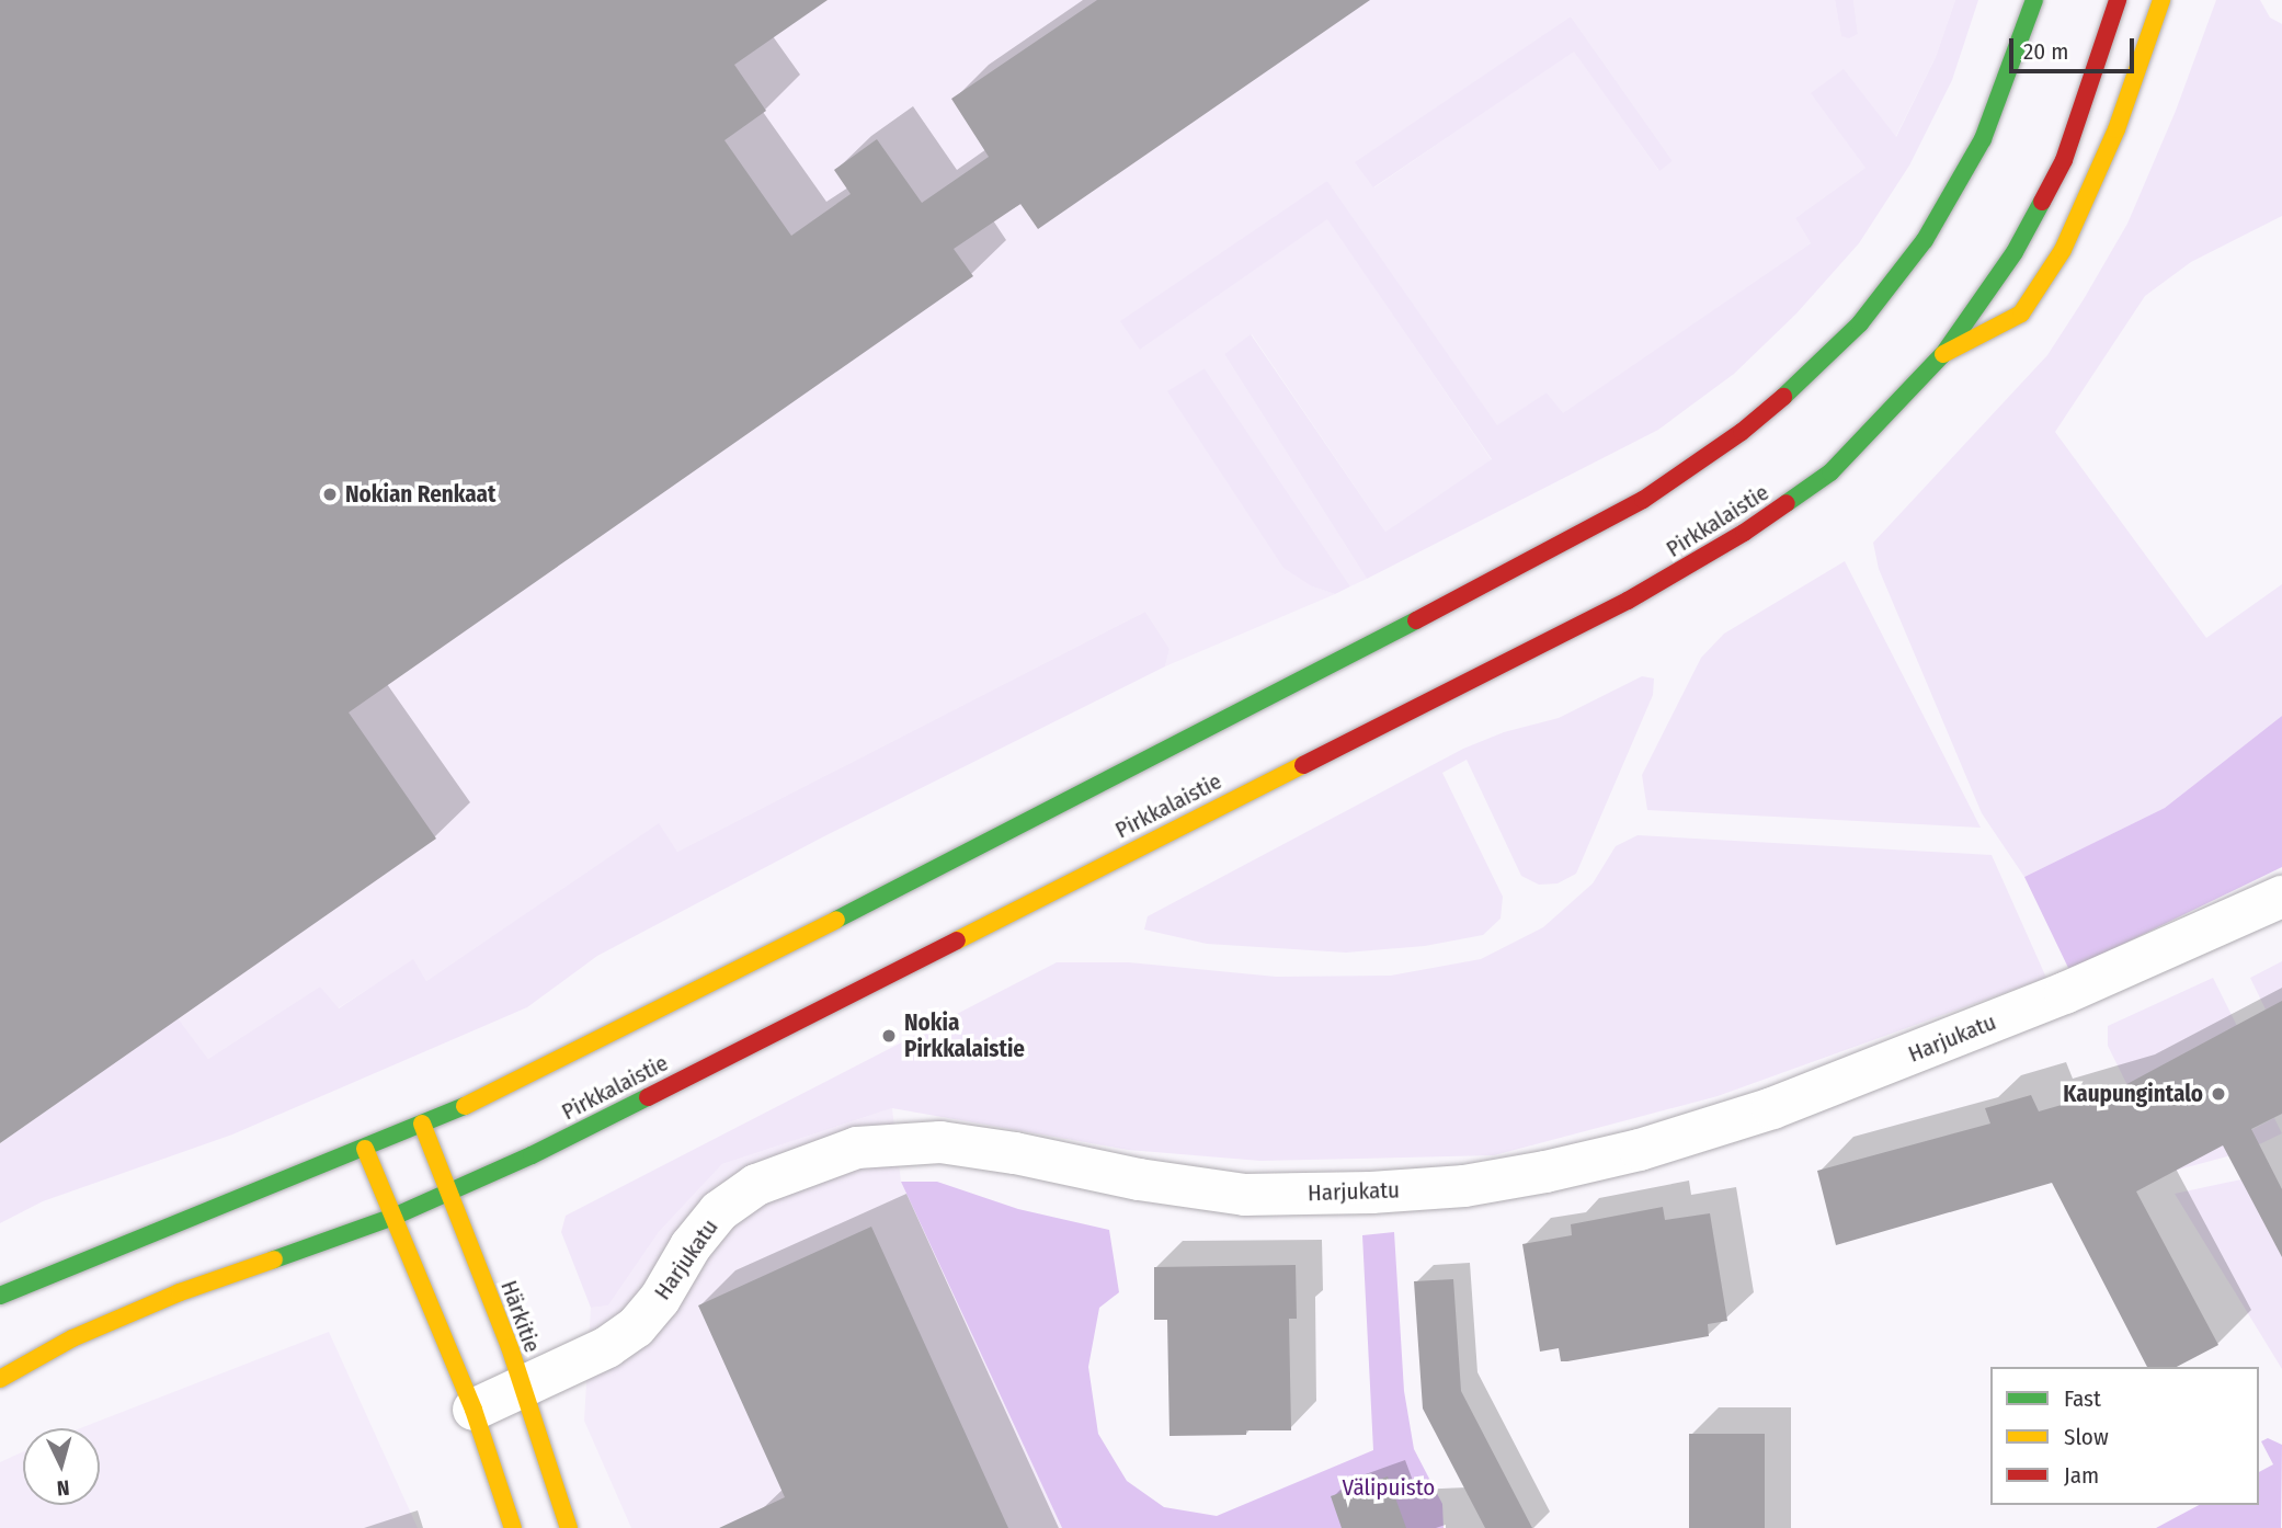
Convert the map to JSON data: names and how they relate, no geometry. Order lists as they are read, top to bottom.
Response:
{
  "streets": {
    "main road": ["Pirkkalaistie", "Härkitie"],
    "street": ["Harjukatu"]
  },
  "crossings": [
    ["Pirkkalaistie", "Härkitie"],
    ["Harjukatu", "Härkitie"]
  ],
  "parks": ["Välipuisto"],
  "places": ["Nokian Renkaat", "Nokia Pirkkalaistie", "Kaupungintalo"],
  "legend": ["Fast", "Slow", "Jam"],
  "scale_bar": "20 m",
  "north": "bottom"
}
